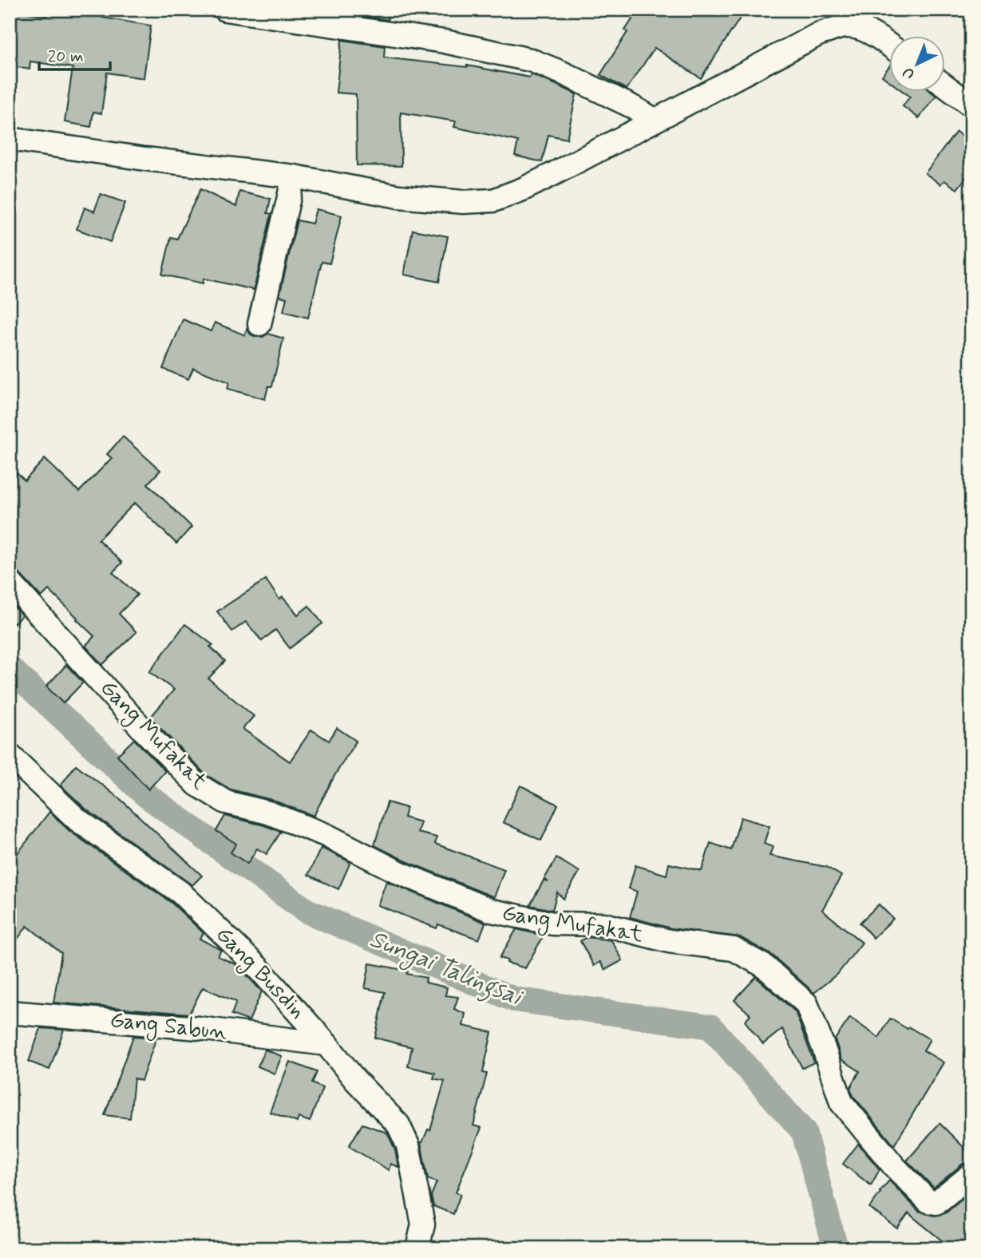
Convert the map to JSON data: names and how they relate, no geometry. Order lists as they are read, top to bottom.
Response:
{
  "streets": {
    "street": ["Gang Mufakat", "Gang Busdin", "Gang Sabun"]
  },
  "crossings": [
    ["Gang Busdin", "Gang Sabun"]
  ],
  "water": ["Sungai Talingsai"],
  "scale_bar": "20 m",
  "north": "bottom left"
}
